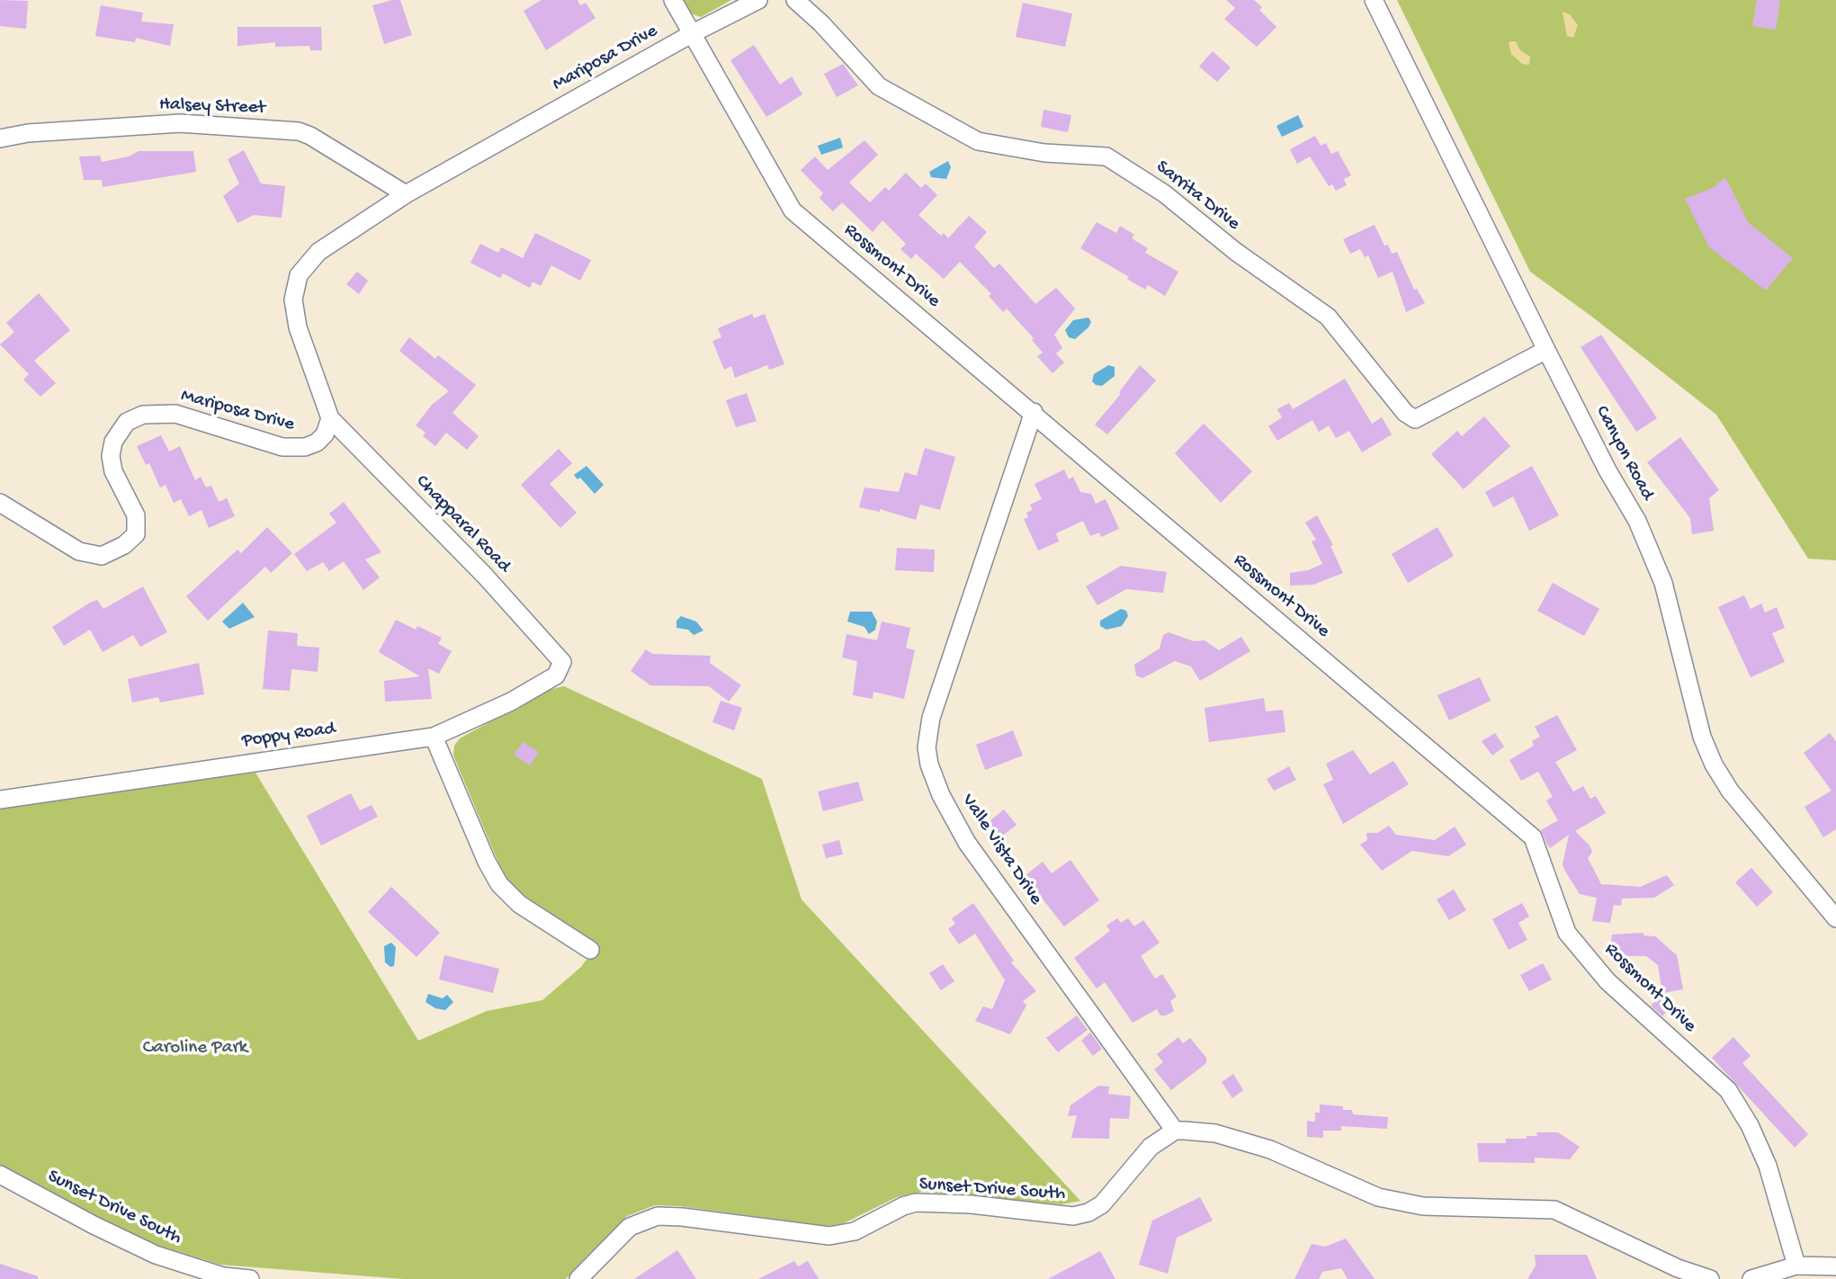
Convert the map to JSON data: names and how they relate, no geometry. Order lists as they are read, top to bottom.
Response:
{
  "streets": {
    "street": [
      "Mariposa Drive",
      "Halsey Street",
      "Sarrita Drive",
      "Rossmont Drive",
      "Canyon Road",
      "Chapparal Road",
      "Poppy Road",
      "Valle Vista Drive",
      "Sunset Drive South"
    ]
  },
  "crossings": [
    ["Mariposa Drive", "Halsey Street"],
    ["Mariposa Drive", "Rossmont Drive"],
    ["Mariposa Drive", "Chapparal Road"],
    ["Sarrita Drive", "Canyon Road"],
    ["Rossmont Drive", "Valle Vista Drive"],
    ["Chapparal Road", "Poppy Road"],
    ["Valle Vista Drive", "Sunset Drive South"]
  ],
  "parks": ["Caroline Park"]
}
